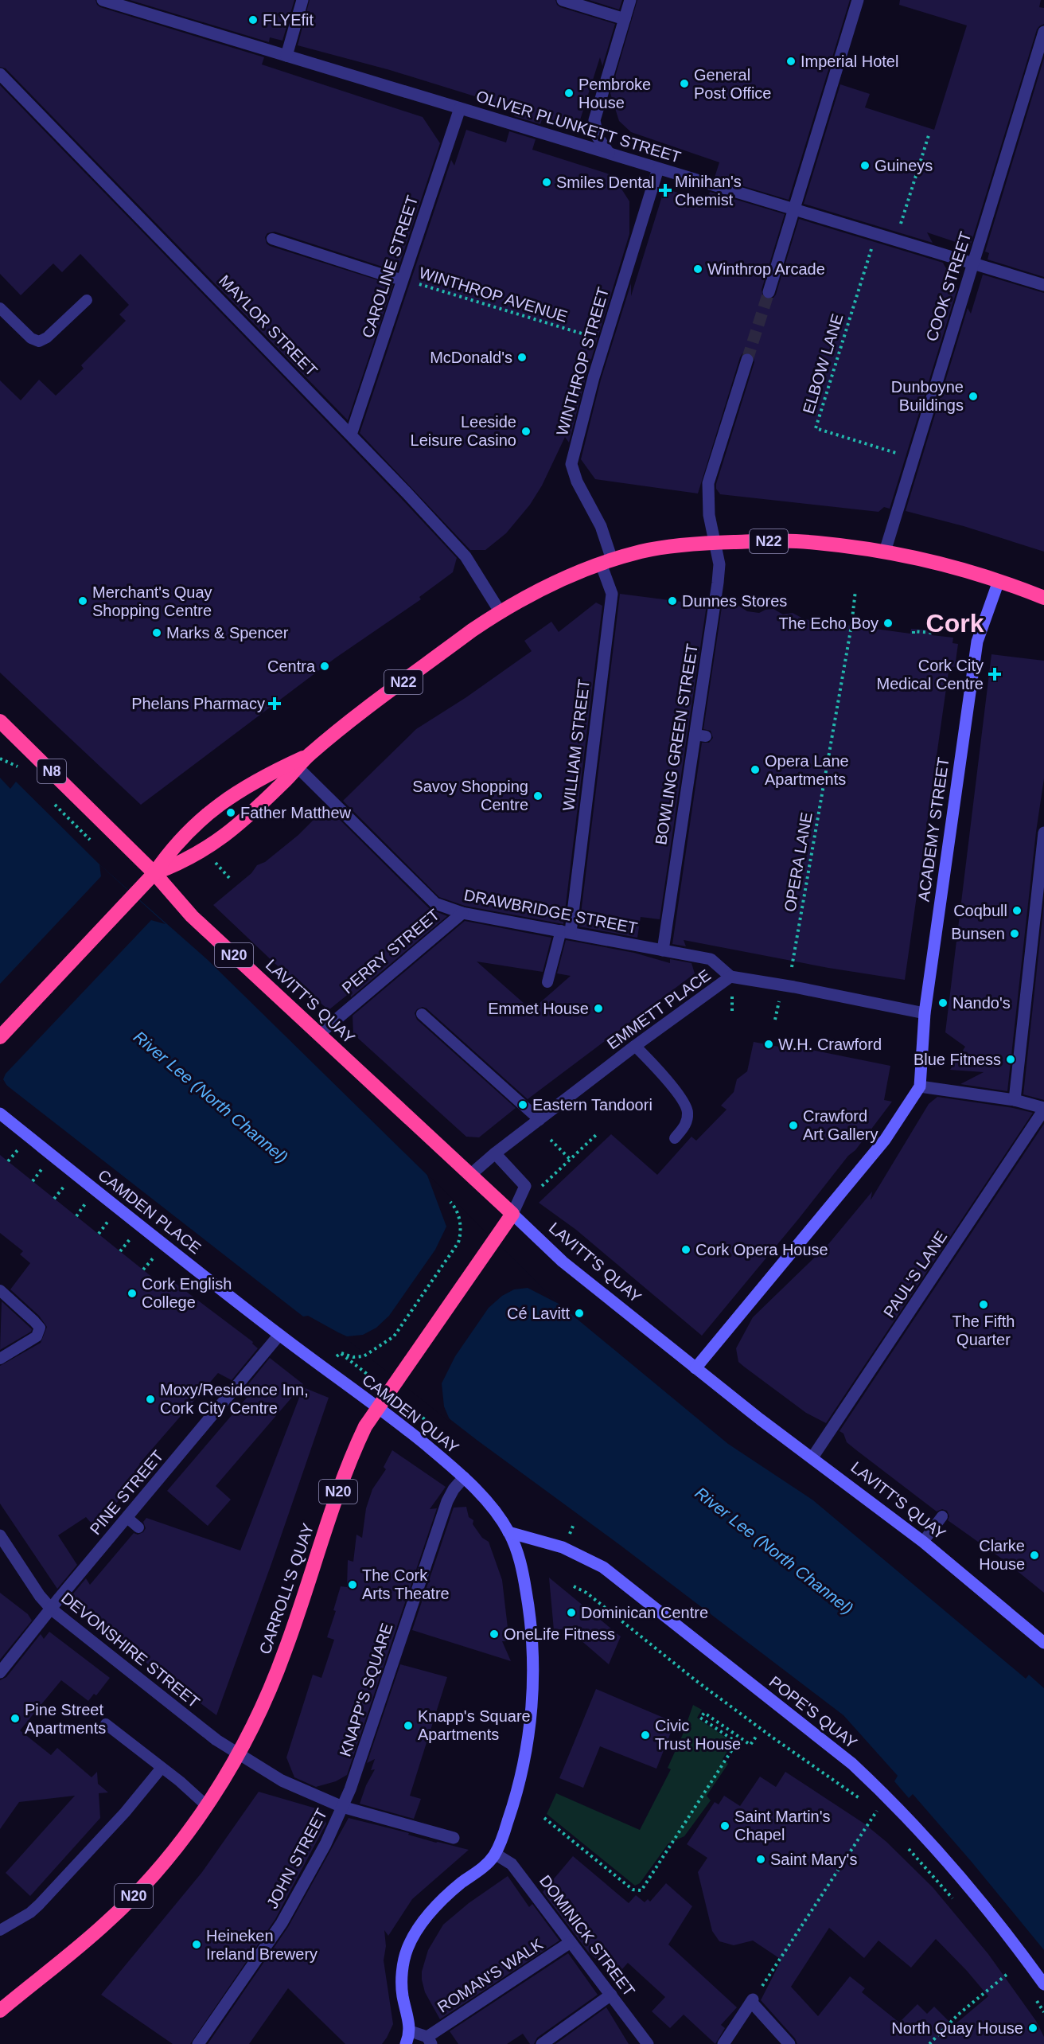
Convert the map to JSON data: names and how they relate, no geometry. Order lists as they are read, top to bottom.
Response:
{
  "streets": {
    "highway": [
      "N22",
      "N8",
      "N20",
      "LAVITT'S QUAY",
      "CARROLL'S QUAY"
    ],
    "street": [
      "OLIVER PLUNKETT STREET",
      "CAROLINE STREET",
      "COOK STREET",
      "MAYLOR STREET",
      "WINTHROP STREET",
      "BOWLING GREEN STREET",
      "WILLIAM STREET",
      "ACADEMY STREET",
      "DRAWBRIDGE STREET",
      "PERRY STREET",
      "EMMETT PLACE",
      "CAMDEN PLACE",
      "PAUL'S LANE",
      "CAMDEN QUAY",
      "PINE STREET",
      "DEVONSHIRE STREET",
      "KNAPP'S SQUARE",
      "POPE'S QUAY",
      "JOHN STREET",
      "DOMINICK STREET",
      "ROMAN'S WALK"
    ],
    "path": ["WINTHROP AVENUE", "ELBOW LANE", "OPERA LANE"]
  },
  "crossings": [
    ["OLIVER PLUNKETT STREET", "CAROLINE STREET"],
    ["OLIVER PLUNKETT STREET", "COOK STREET"],
    ["OLIVER PLUNKETT STREET", "WINTHROP STREET"],
    ["CAROLINE STREET", "WINTHROP AVENUE"],
    ["CAROLINE STREET", "MAYLOR STREET"],
    ["COOK STREET", "N22"],
    ["WINTHROP AVENUE", "WINTHROP STREET"],
    ["MAYLOR STREET", "N22"],
    ["WINTHROP STREET", "N22"],
    ["WINTHROP STREET", "WILLIAM STREET"],
    ["N22", "BOWLING GREEN STREET"],
    ["N22", "WILLIAM STREET"],
    ["N22", "N8"],
    ["N22", "ACADEMY STREET"],
    ["N22", "DRAWBRIDGE STREET"],
    ["N22", "LAVITT'S QUAY"],
    ["BOWLING GREEN STREET", "DRAWBRIDGE STREET"],
    ["WILLIAM STREET", "DRAWBRIDGE STREET"],
    ["N8", "LAVITT'S QUAY"],
    ["ACADEMY STREET", "EMMETT PLACE"],
    ["DRAWBRIDGE STREET", "PERRY STREET"],
    ["DRAWBRIDGE STREET", "EMMETT PLACE"],
    ["PERRY STREET", "LAVITT'S QUAY"],
    ["N20", "LAVITT'S QUAY"],
    ["N20", "CAMDEN QUAY"],
    ["N20", "CARROLL'S QUAY"],
    ["N20", "DEVONSHIRE STREET"],
    ["LAVITT'S QUAY", "EMMETT PLACE"],
    ["LAVITT'S QUAY", "PAUL'S LANE"],
    ["CAMDEN PLACE", "CAMDEN QUAY"],
    ["CAMDEN PLACE", "PINE STREET"],
    ["CAMDEN QUAY", "PINE STREET"],
    ["CAMDEN QUAY", "CARROLL'S QUAY"],
    ["CAMDEN QUAY", "KNAPP'S SQUARE"],
    ["CAMDEN QUAY", "POPE'S QUAY"],
    ["CAMDEN QUAY", "DOMINICK STREET"],
    ["PINE STREET", "DEVONSHIRE STREET"],
    ["CARROLL'S QUAY", "DEVONSHIRE STREET"],
    ["DEVONSHIRE STREET", "KNAPP'S SQUARE"],
    ["DEVONSHIRE STREET", "JOHN STREET"],
    ["KNAPP'S SQUARE", "JOHN STREET"],
    ["DOMINICK STREET", "ROMAN'S WALK"]
  ],
  "districts": ["Cork"],
  "water": ["River Lee (North Channel)"],
  "places": {
    "other": [
      "FLYEfit",
      "Imperial Hotel",
      "General Post Office",
      "Pembroke House",
      "Guineys",
      "Smiles Dental",
      "Winthrop Arcade",
      "McDonald's",
      "Dunboyne Buildings",
      "Leeside Leisure Casino",
      "Merchant's Quay Shopping Centre",
      "Dunnes Stores",
      "The Echo Boy",
      "Marks & Spencer",
      "Centra",
      "Opera Lane Apartments",
      "Savoy Shopping Centre",
      "Father Matthew",
      "Coqbull",
      "Bunsen",
      "Nando's",
      "Emmet House",
      "W.H. Crawford",
      "Blue Fitness",
      "Eastern Tandoori",
      "Crawford Art Gallery",
      "Cork Opera House",
      "Cork English College",
      "The Fifth Quarter",
      "Cé Lavitt",
      "Moxy/Residence Inn, Cork City Centre",
      "Clarke House",
      "The Cork Arts Theatre",
      "Dominican Centre",
      "OneLife Fitness",
      "Pine Street Apartments",
      "Knapp's Square Apartments",
      "Civic Trust House",
      "Saint Martin's Chapel",
      "Saint Mary's",
      "Heineken Ireland Brewery",
      "North Quay House"
    ],
    "health": ["Minihan's Chemist", "Cork City Medical Centre", "Phelans Pharmacy"]
  }
}
